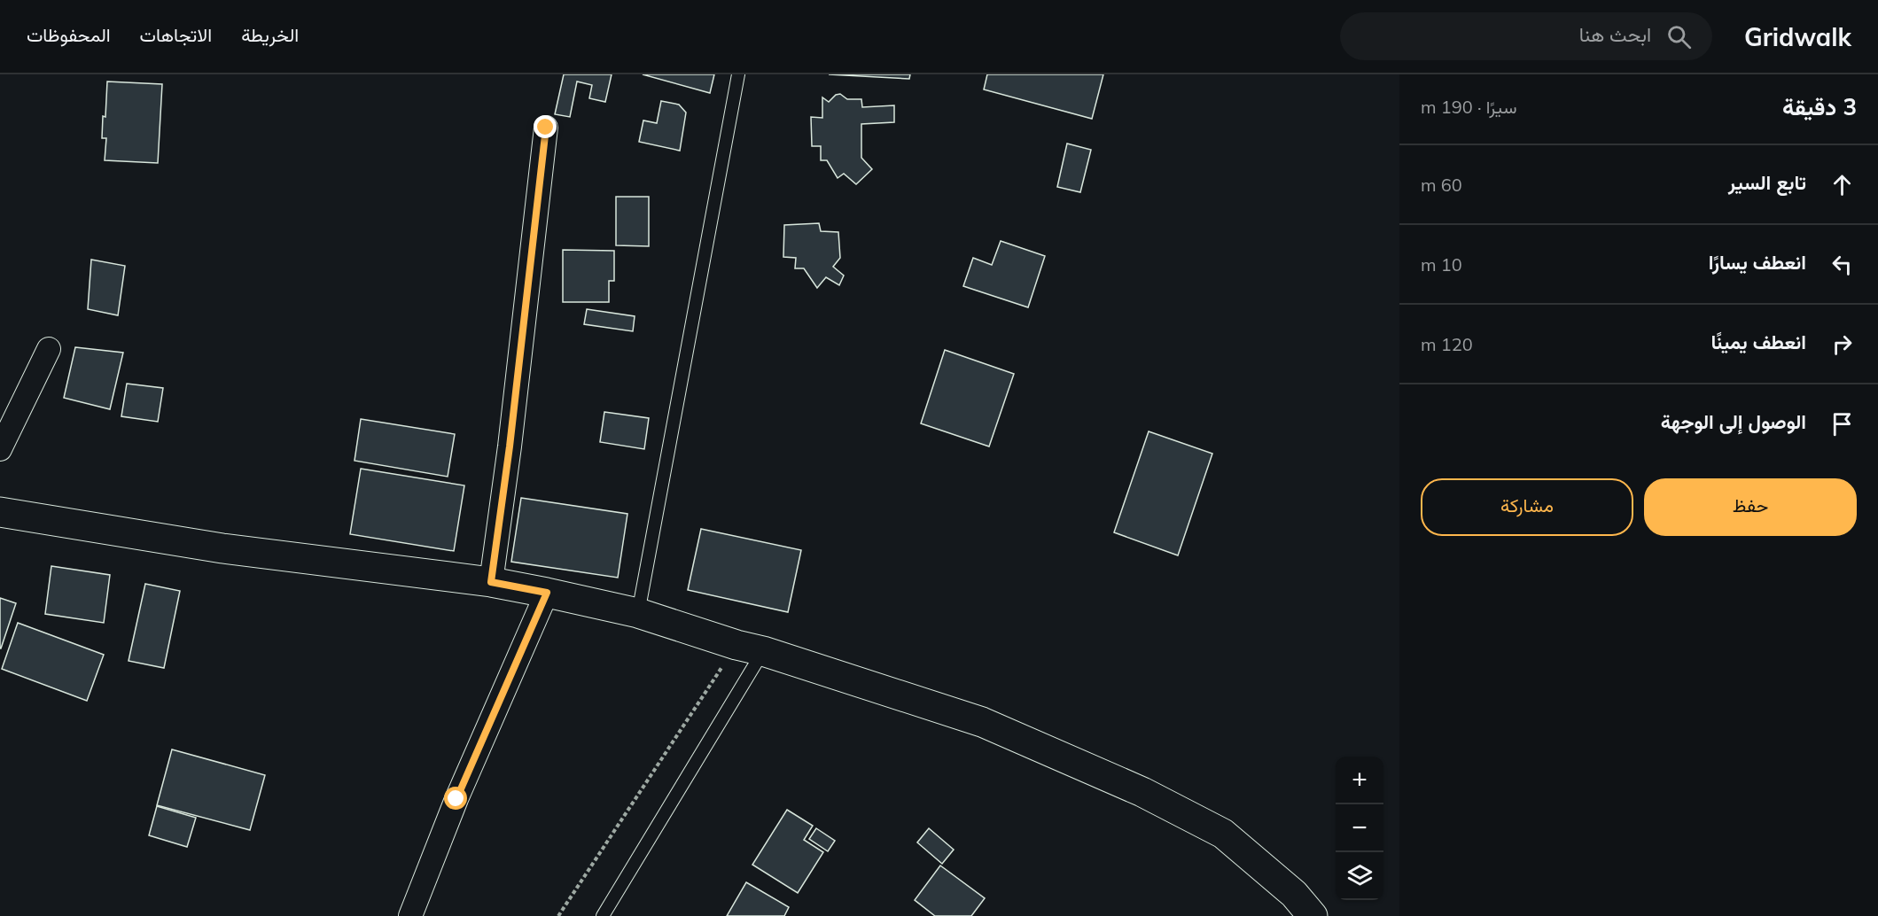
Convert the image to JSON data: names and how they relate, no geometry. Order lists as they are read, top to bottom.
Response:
{
  "page": {
    "header": "Gridwalk",
    "search": "ابحث هنا",
    "nav": ["الخريطة", "الاتجاهات", "المحفوظات"],
    "heading": ["3 دقيقة", "سيرًا · 190 m"],
    "list": [
      ["تابع السير", "60 m"],
      ["انعطف يسارًا", "10 m"],
      ["انعطف يمينًا", "120 m"],
      "الوصول إلى الوجهة"
    ],
    "buttons": ["حفظ", "مشاركة"],
    "map_buttons": ["+", "−"]
  }
}
